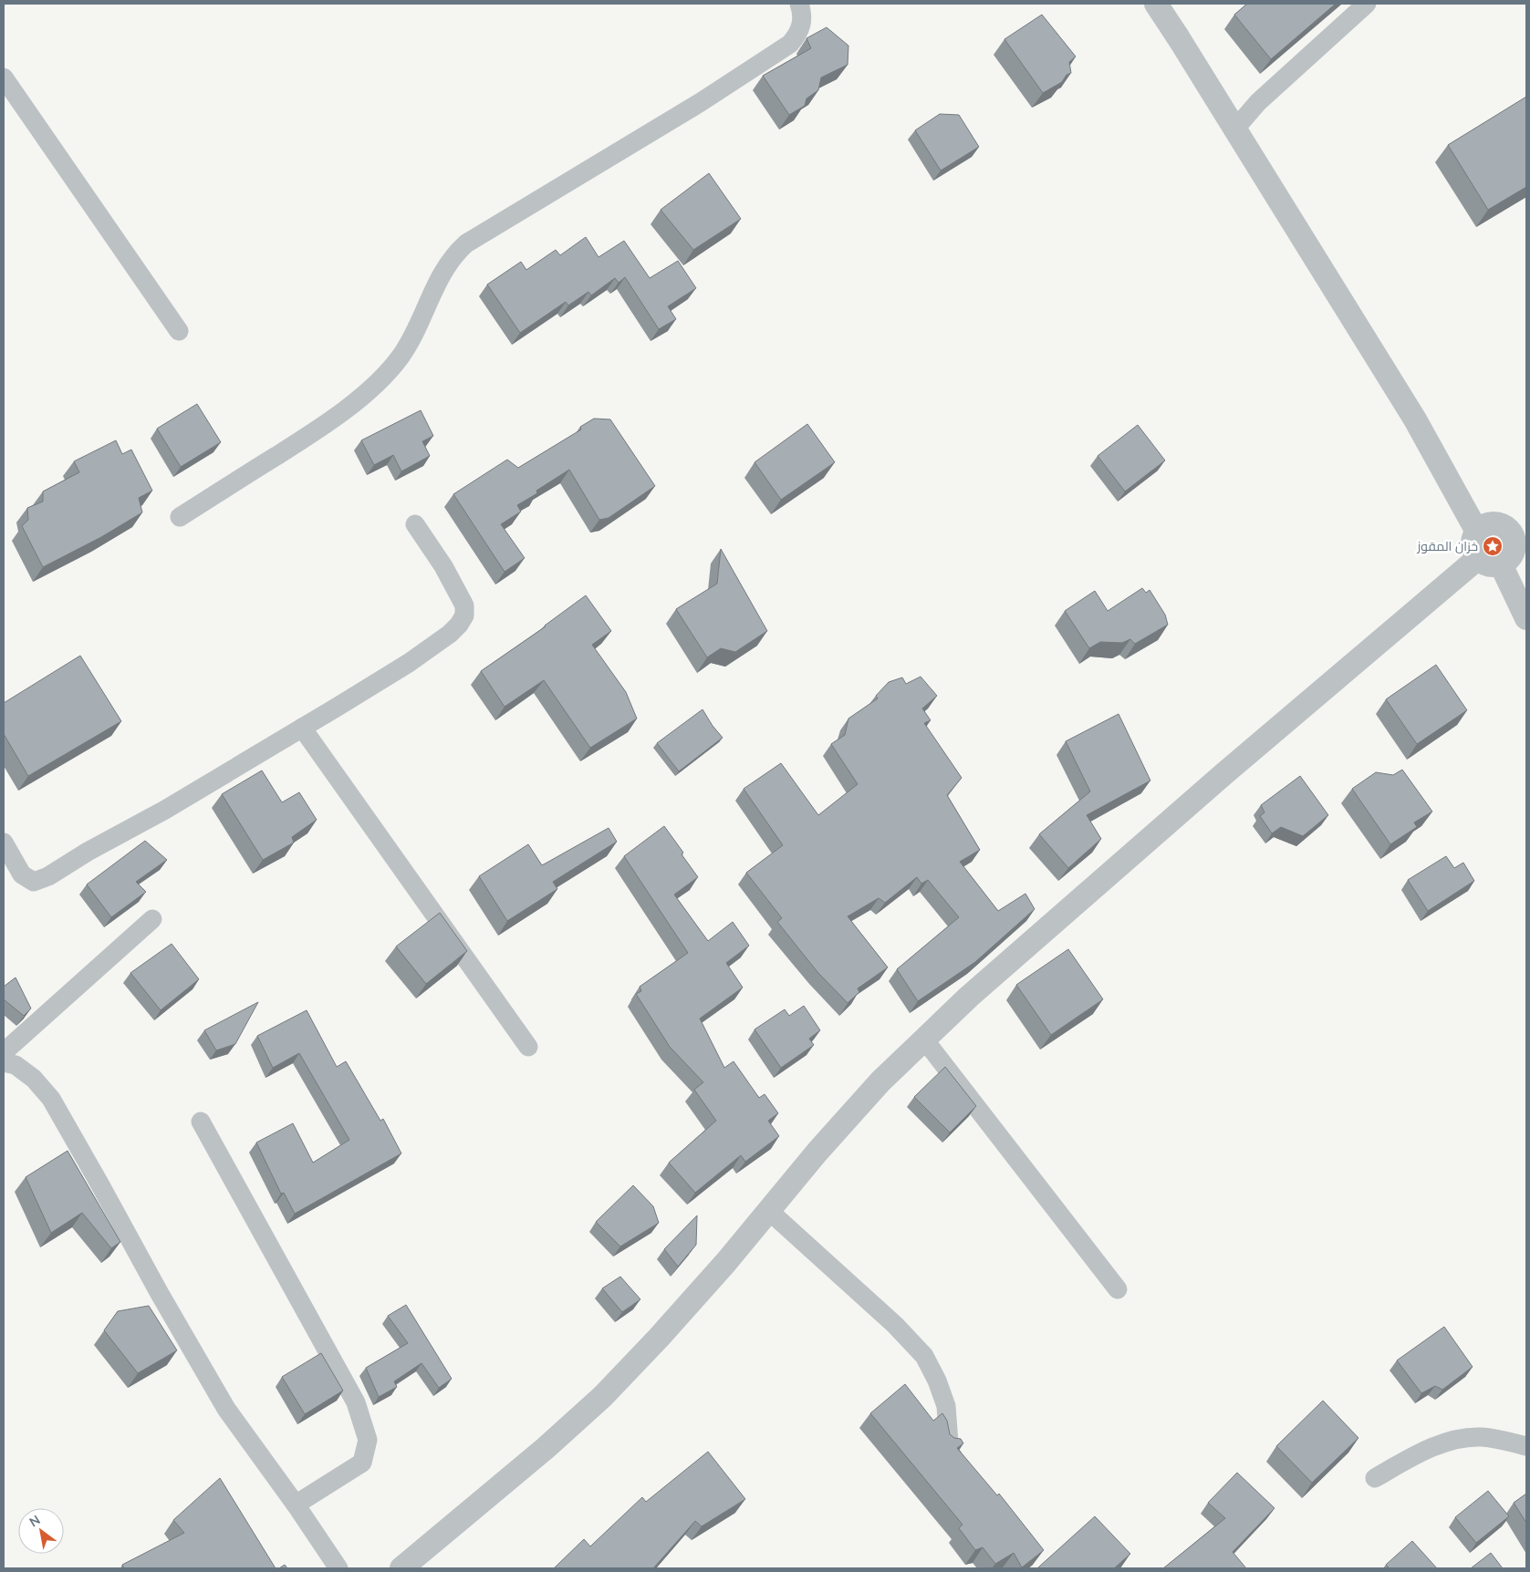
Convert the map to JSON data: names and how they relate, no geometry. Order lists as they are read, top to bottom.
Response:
{
  "places": {
    "place": ["خزان المقوز"]
  },
  "north": "top left"
}
